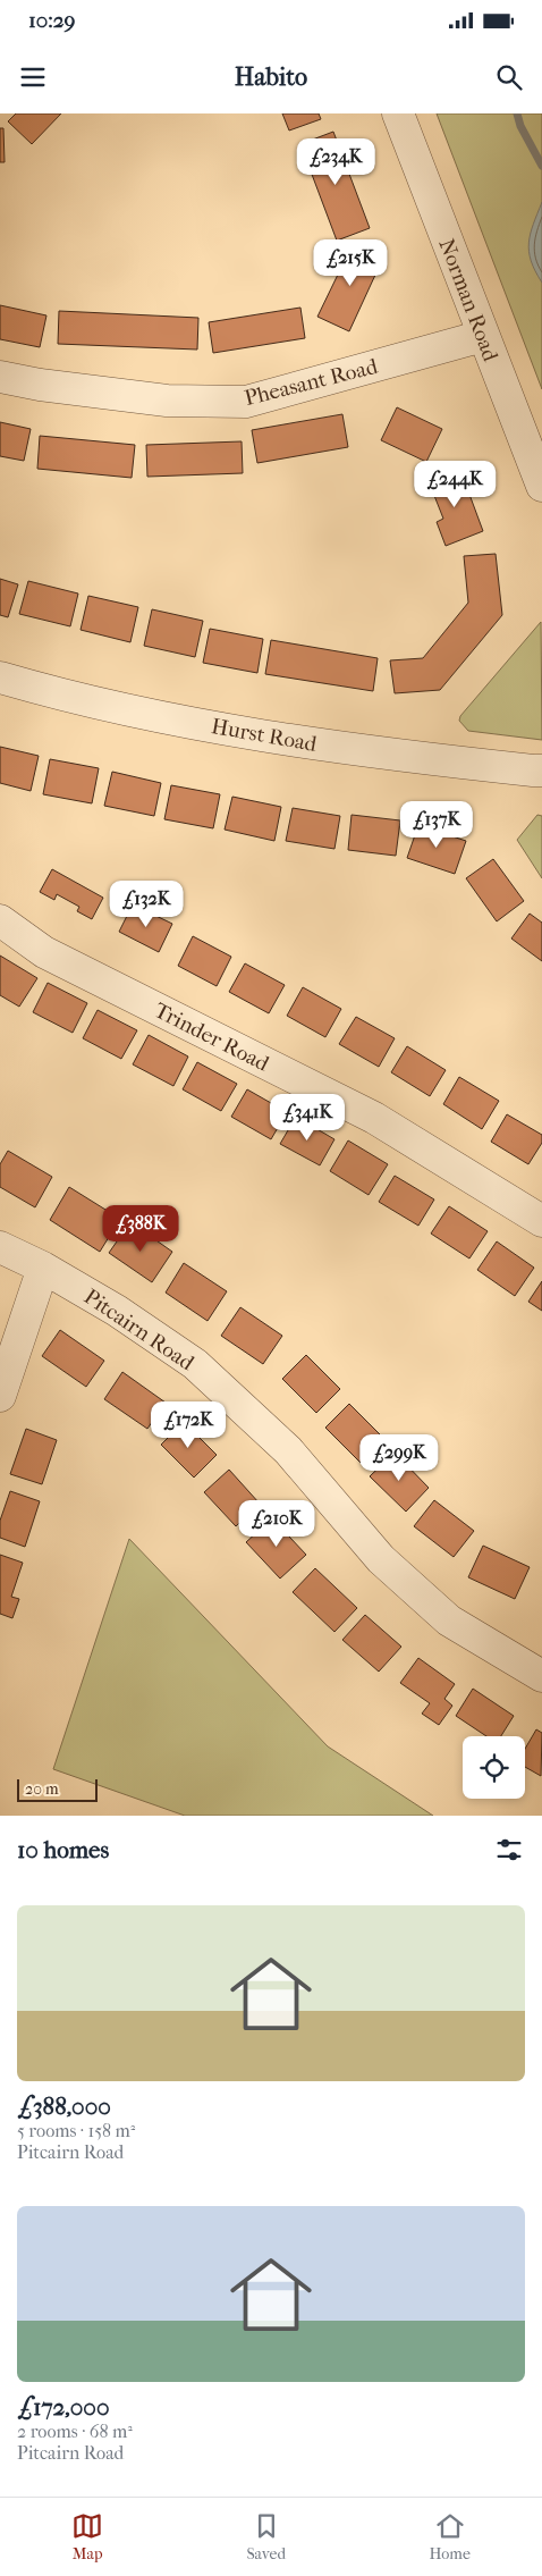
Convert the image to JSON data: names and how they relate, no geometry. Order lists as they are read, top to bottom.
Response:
{
  "streets": {
    "street": [
      "Norman Road",
      "Pheasant Road",
      "Hurst Road",
      "Trinder Road",
      "Pitcairn Road"
    ]
  },
  "crossings": [
    ["Norman Road", "Pheasant Road"]
  ],
  "scale_bar": "20 m",
  "page": {
    "status": "10:29",
    "header": "Habito",
    "price": [
      "£234K",
      "£215K",
      "£244K",
      "£137K",
      "£132K",
      "£341K",
      "£388K",
      "£172K",
      "£299K",
      "£210K"
    ],
    "scale": "20 m",
    "heading": "10 homes",
    "list": [
      {
        "name": "£388,000",
        "note": "5 rooms · 158 m² · Pitcairn Road"
      },
      {
        "name": "£172,000",
        "note": "2 rooms · 68 m² · Pitcairn Road"
      }
    ],
    "tabs": ["Map", "Saved", "Home"]
  }
}
